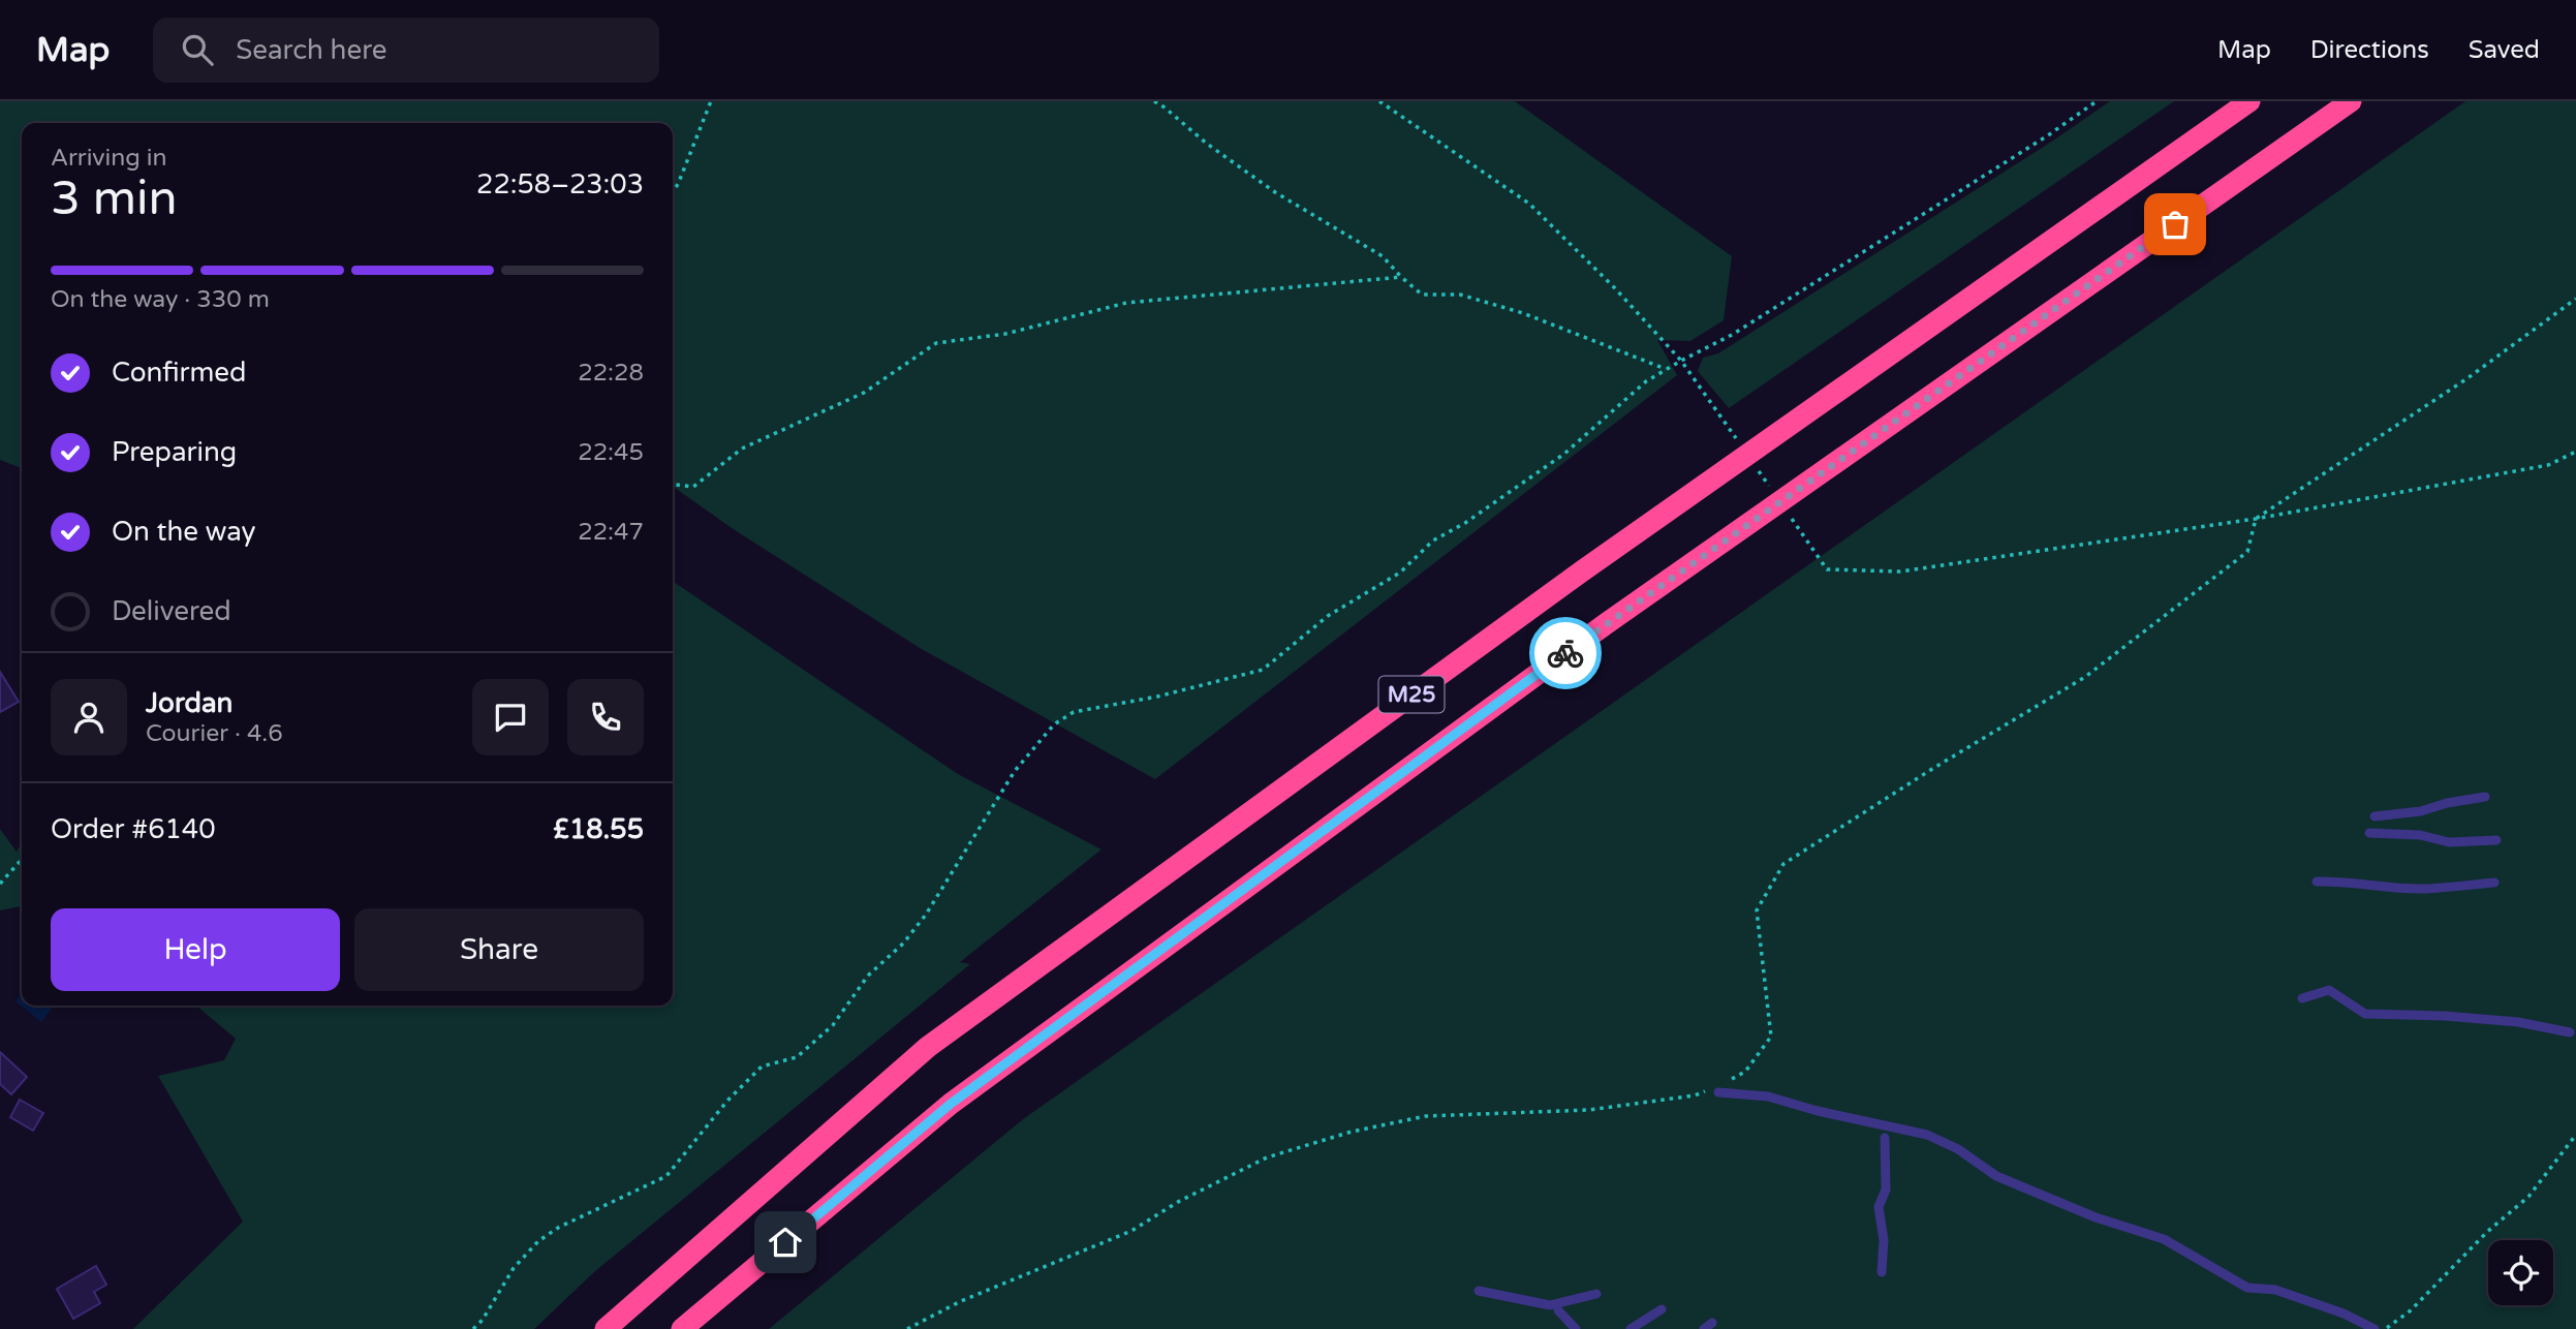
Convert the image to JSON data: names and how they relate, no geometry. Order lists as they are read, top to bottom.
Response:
{
  "streets": {
    "highway": ["M25"]
  },
  "page": {
    "header": "Map",
    "search": "Search here",
    "nav": ["Map", "Directions", "Saved"],
    "heading": ["3 min", "Arriving in", "22:58–23:03"],
    "panel": [
      "Jordan",
      "Courier · 4.6",
      "Order #6140",
      "£18.55"
    ],
    "bar": "On the way · 330 m",
    "list": [
      ["Confirmed", "22:28"],
      ["Preparing", "22:45"],
      ["On the way", "22:47"],
      "Delivered"
    ],
    "buttons": ["Help", "Share"]
  }
}
